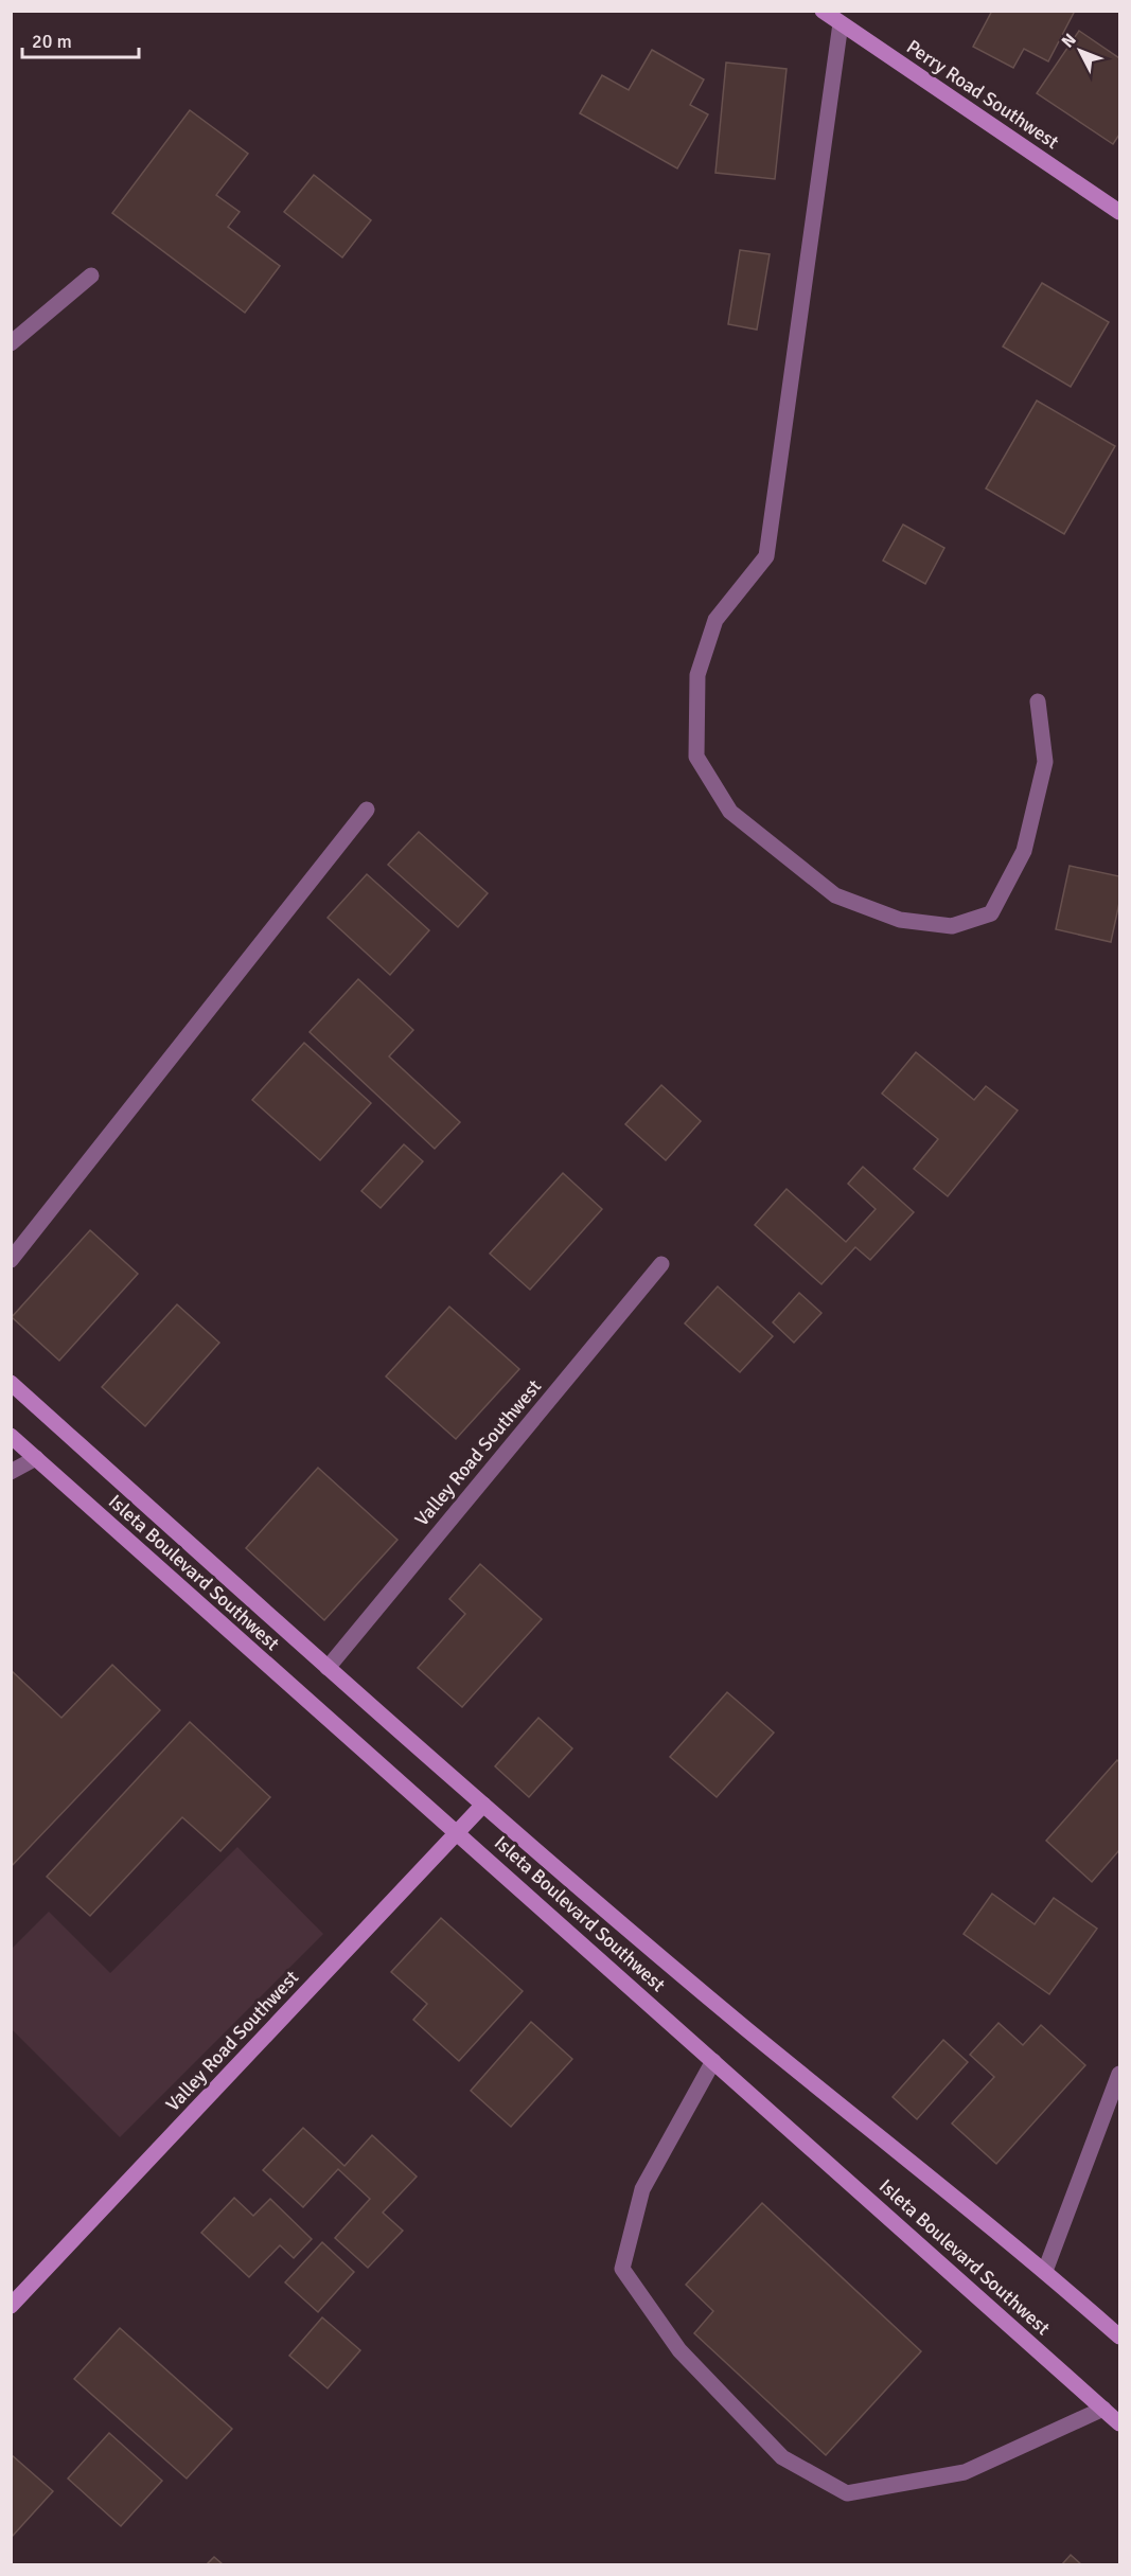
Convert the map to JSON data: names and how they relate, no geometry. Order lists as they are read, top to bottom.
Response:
{
  "streets": {
    "main road": ["Perry Road Southwest", "Valley Road Southwest", "Isleta Boulevard Southwest"]
  },
  "crossings": [
    ["Valley Road Southwest", "Isleta Boulevard Southwest"]
  ],
  "scale_bar": "20 m",
  "north": "top left"
}
